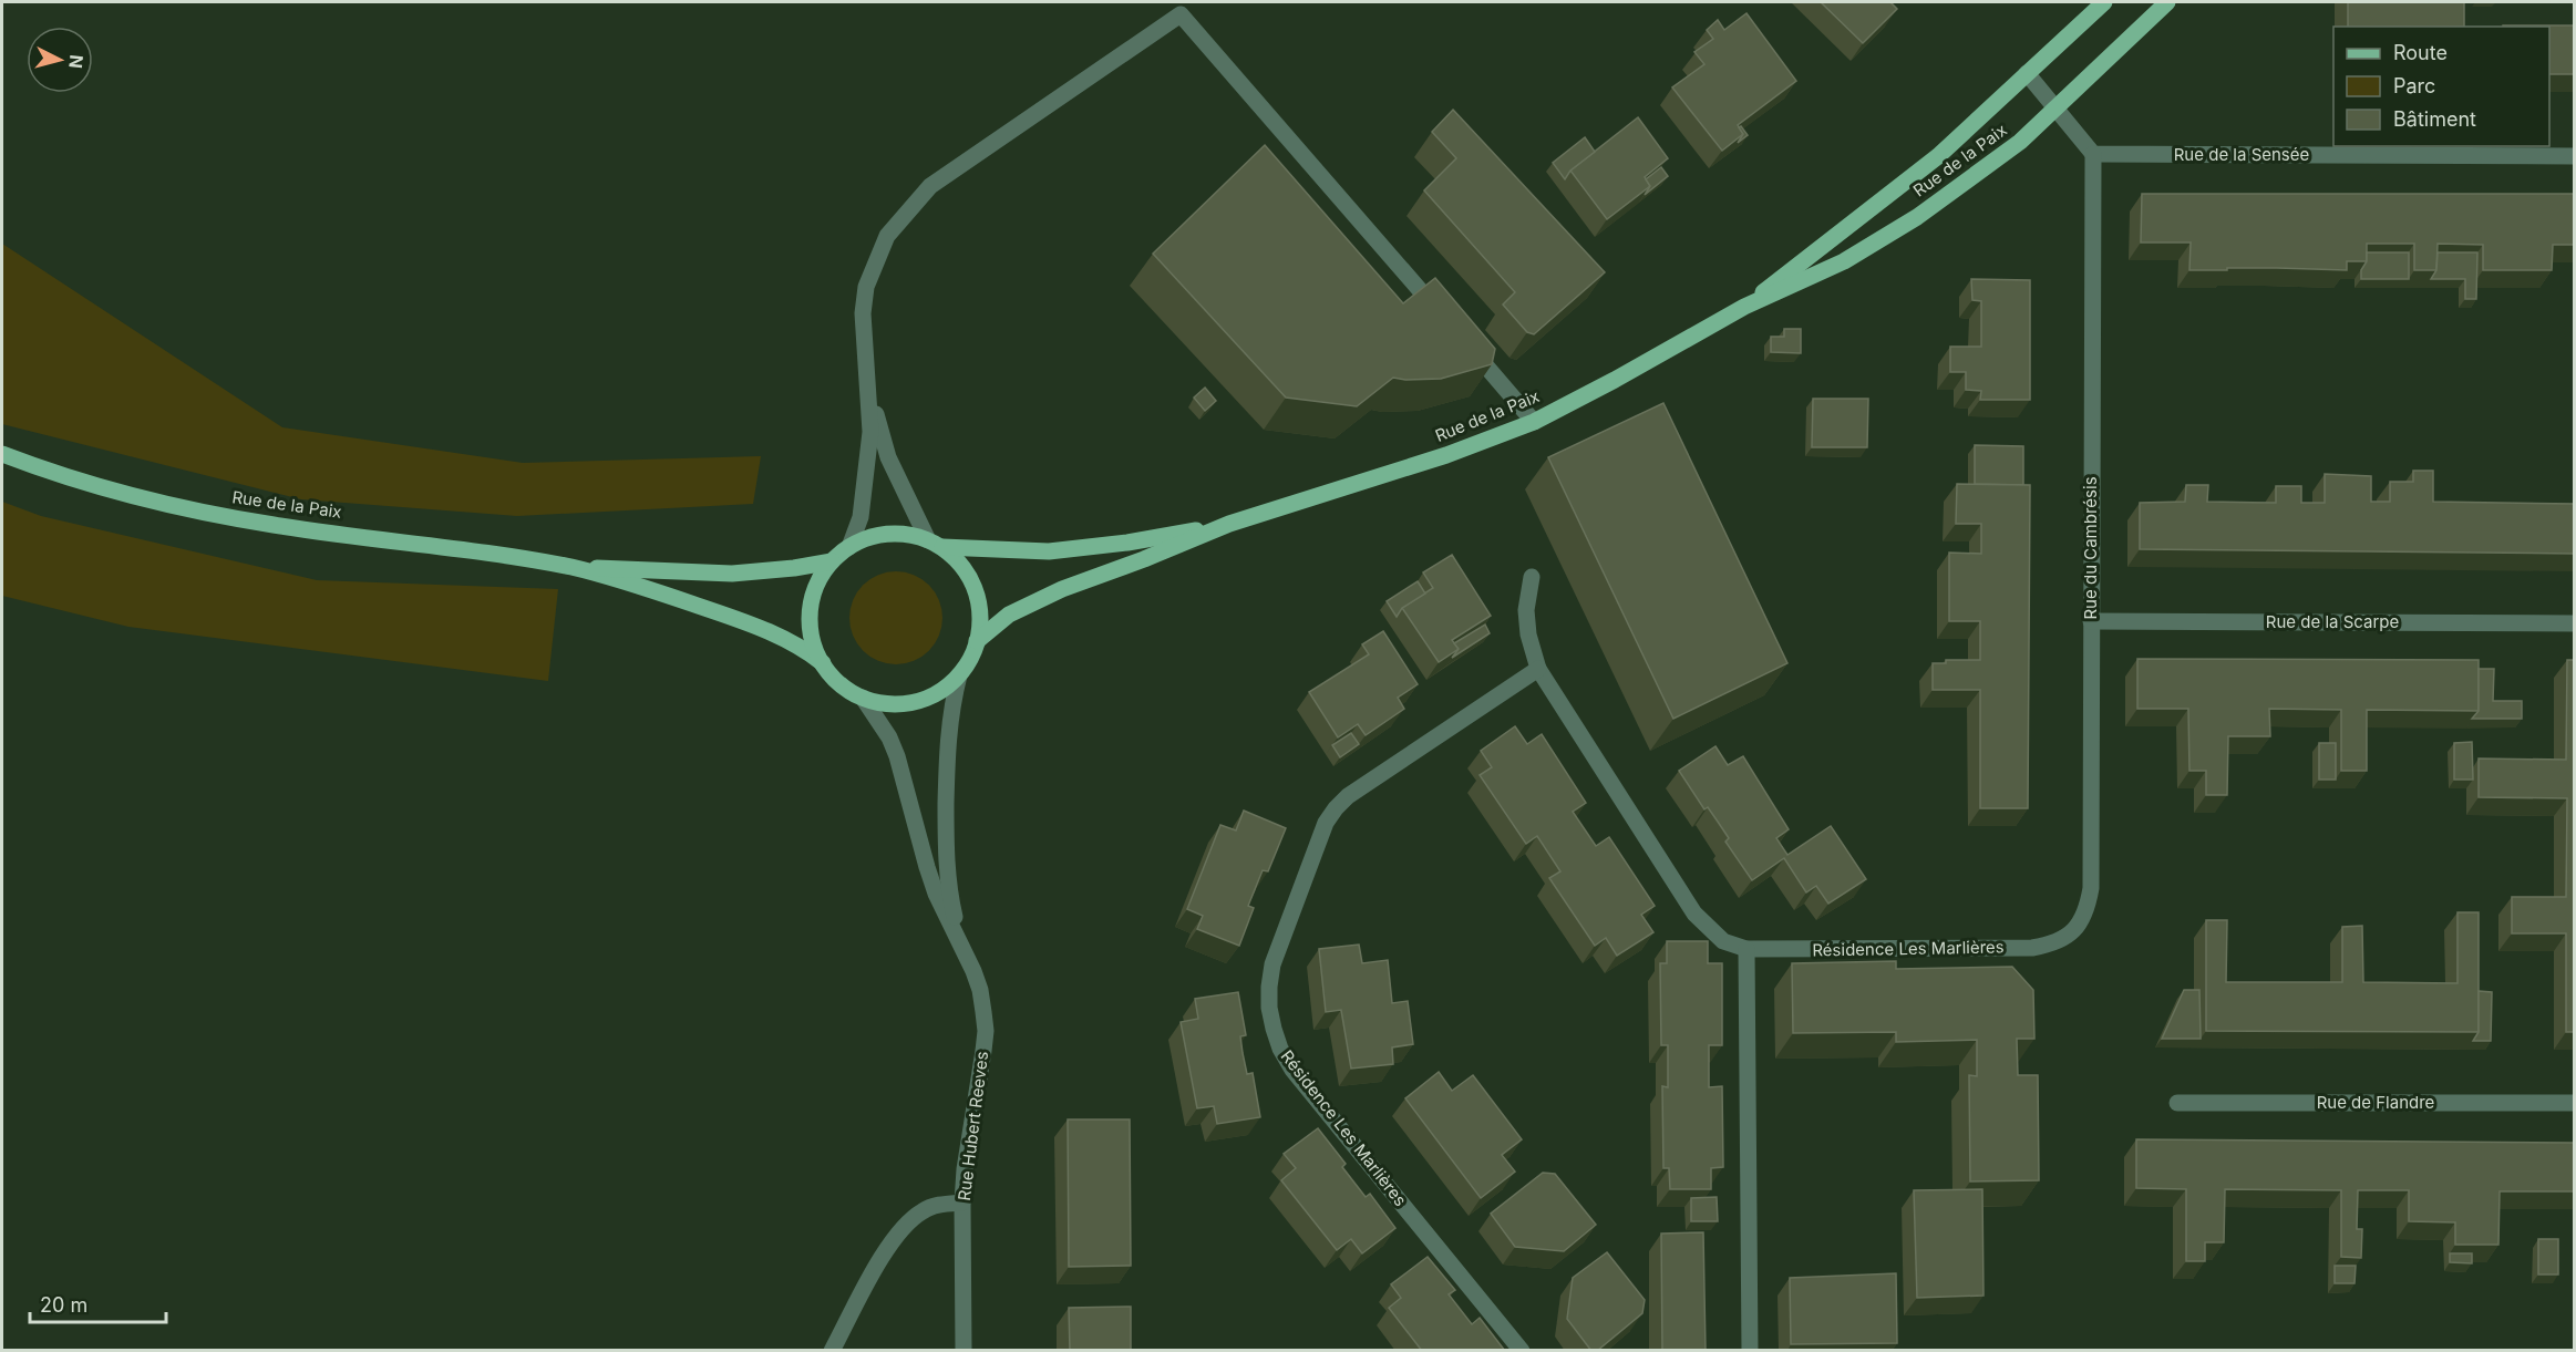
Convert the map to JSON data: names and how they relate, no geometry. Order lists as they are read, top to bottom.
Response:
{
  "streets": {
    "main road": ["Rue de la Paix"],
    "street": [
      "Rue de la Sensée",
      "Rue du Cambrésis",
      "Rue de la Scarpe",
      "Résidence Les Marlières",
      "Rue de Flandre",
      "Rue Hubert Reeves"
    ]
  },
  "crossings": [
    ["Rue de la Sensée", "Rue du Cambrésis"],
    ["Rue de la Paix", "Rue Hubert Reeves"],
    ["Rue du Cambrésis", "Rue de la Scarpe"],
    ["Rue du Cambrésis", "Résidence Les Marlières"]
  ],
  "legend": ["Route", "Parc", "Bâtiment"],
  "scale_bar": "20 m",
  "north": "right"
}
